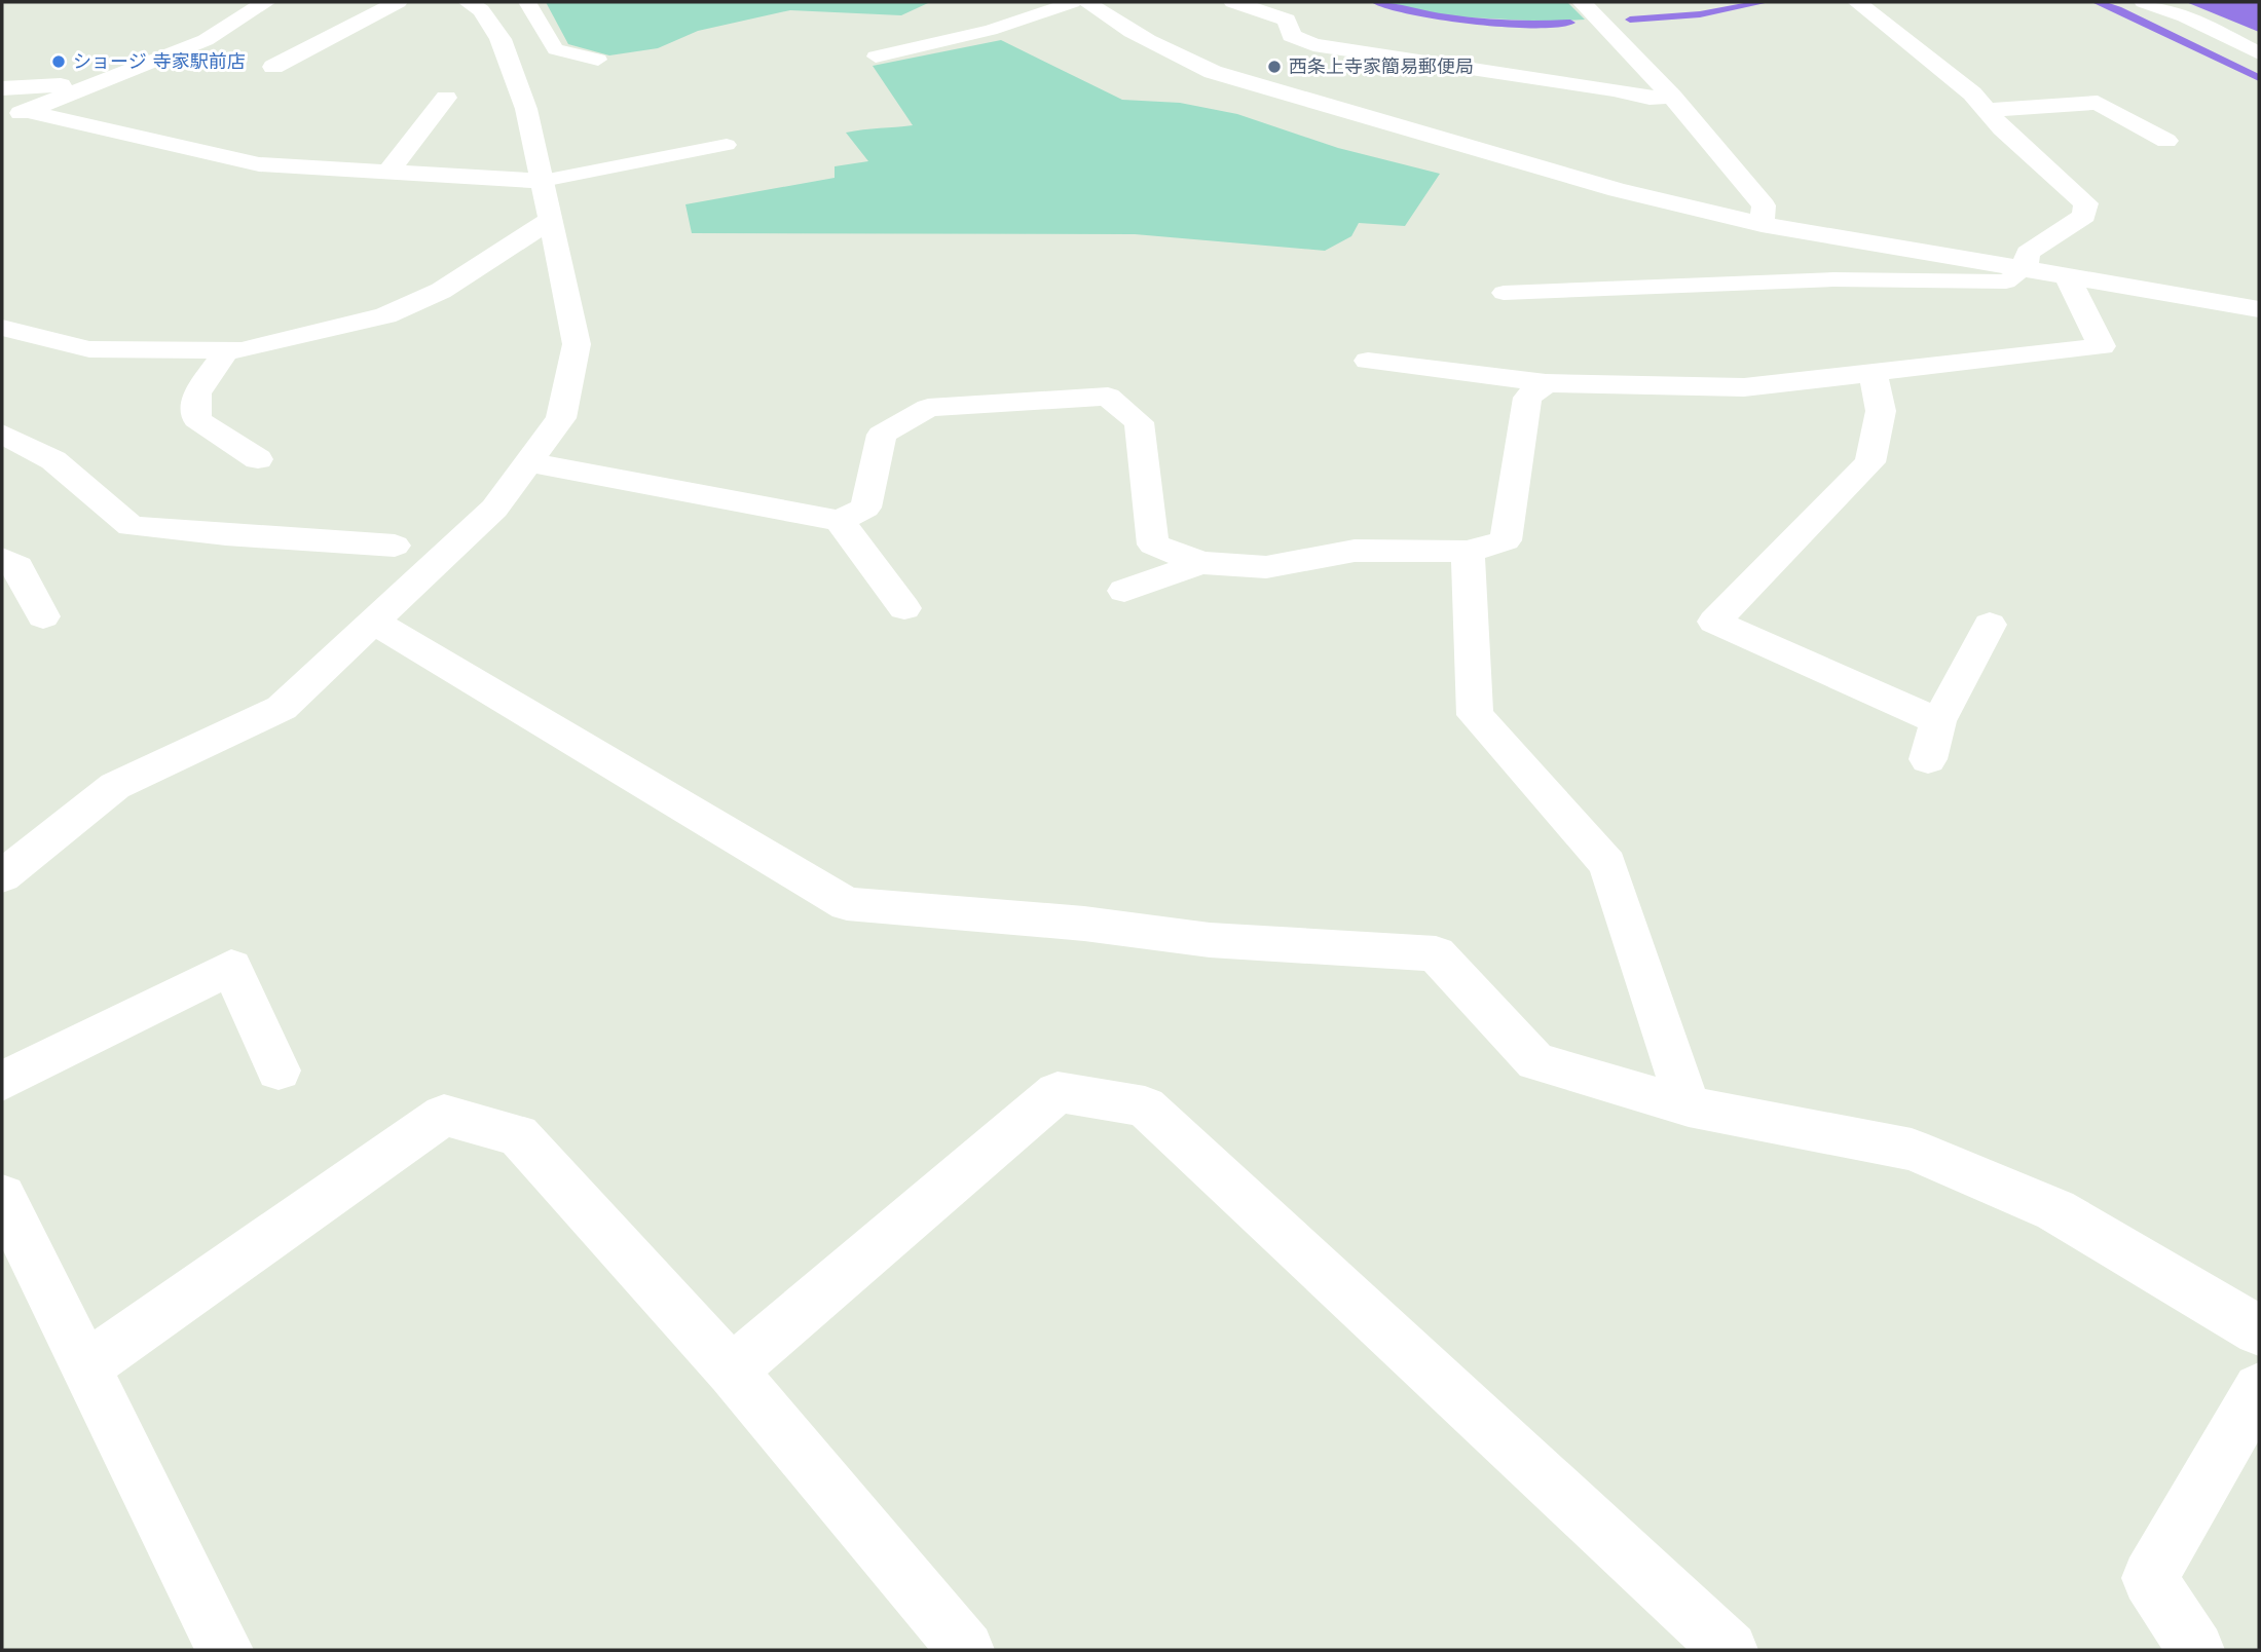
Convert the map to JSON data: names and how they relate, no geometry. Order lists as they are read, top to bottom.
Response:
{
  "places": ["ショージ 寺家駅前店", "西条上寺家簡易郵便局"]
}
